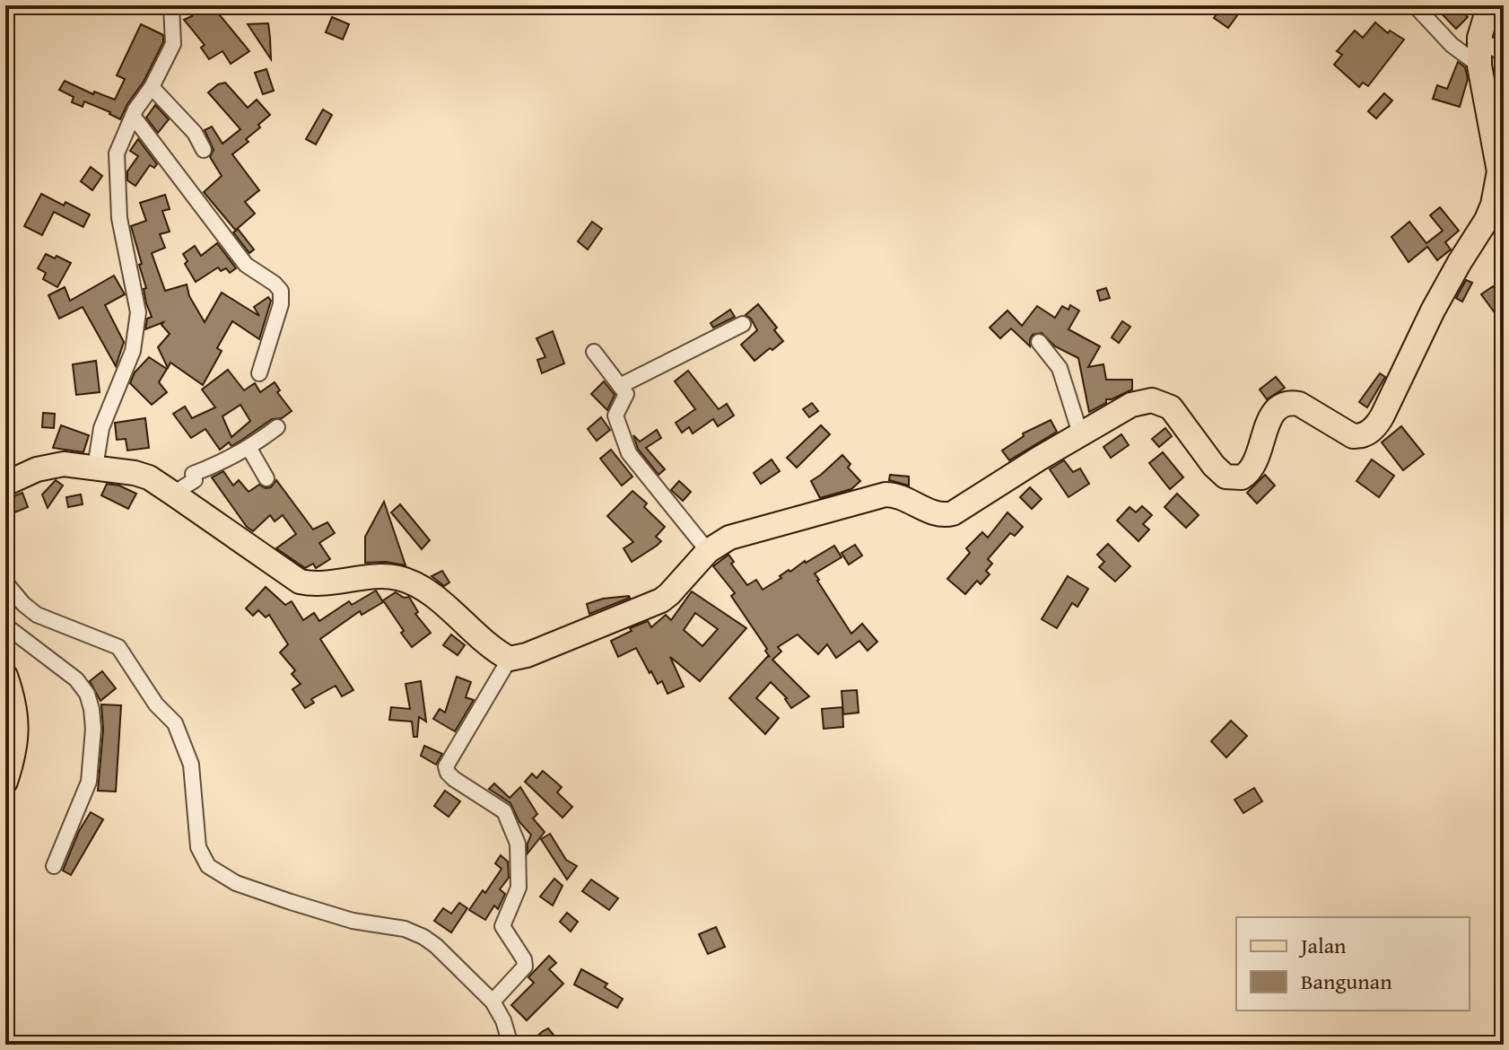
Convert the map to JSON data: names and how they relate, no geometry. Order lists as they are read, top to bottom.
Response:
{
  "legend": ["Jalan", "Bangunan"]
}
